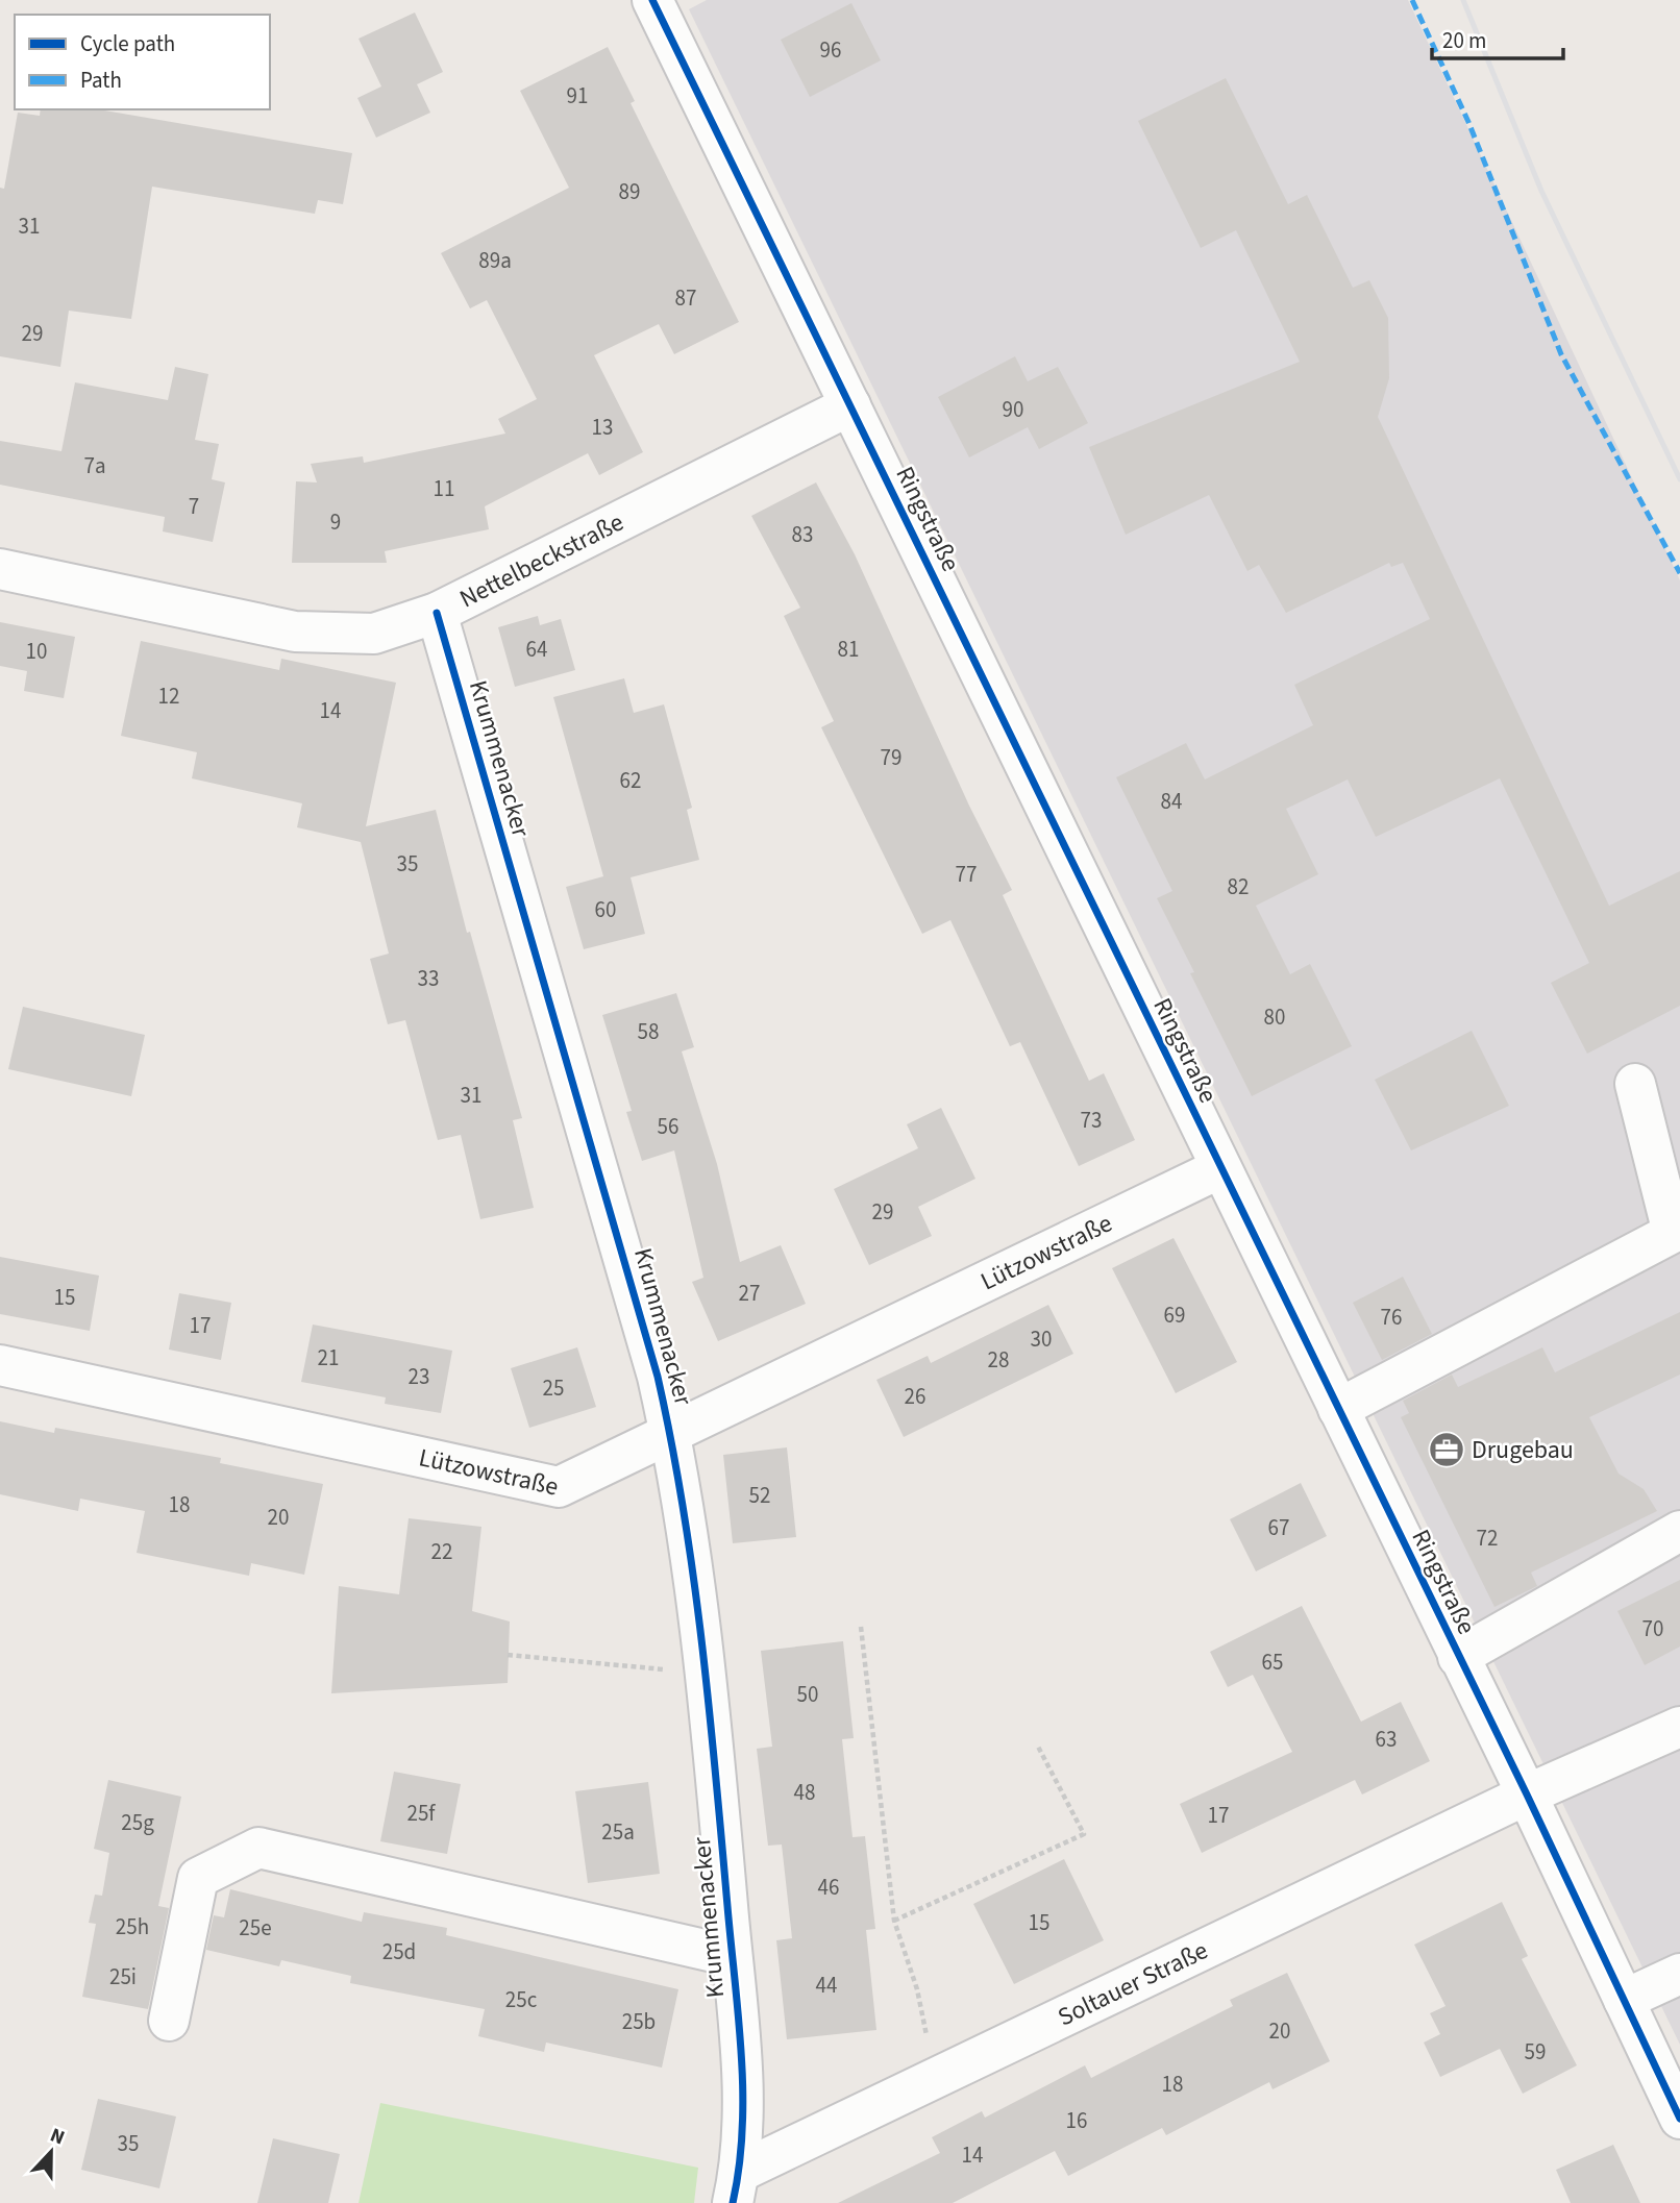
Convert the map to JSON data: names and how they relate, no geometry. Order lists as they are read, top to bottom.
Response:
{
  "streets": {
    "street": [
      "Ringstraße",
      "Nettelbeckstraße",
      "Krummenacker",
      "Lützowstraße",
      "Soltauer Straße"
    ]
  },
  "crossings": [
    ["Ringstraße", "Nettelbeckstraße"],
    ["Ringstraße", "Lützowstraße"],
    ["Ringstraße", "Soltauer Straße"],
    ["Nettelbeckstraße", "Krummenacker"],
    ["Krummenacker", "Lützowstraße"],
    ["Krummenacker", "Soltauer Straße"]
  ],
  "places": {
    "office": ["Drugebau"]
  },
  "house_numbers": [
    "96",
    "91",
    "89",
    "31",
    "89a",
    "87",
    "29",
    "90",
    "13",
    "7a",
    "11",
    "7",
    "9",
    "83",
    "64",
    "81",
    "10",
    "12",
    "14",
    "79",
    "62",
    "84",
    "35",
    "77",
    "82",
    "60",
    "33",
    "80",
    "58",
    "31",
    "73",
    "56",
    "29",
    "27",
    "15",
    "69",
    "76",
    "17",
    "30",
    "21",
    "28",
    "23",
    "25",
    "26",
    "52",
    "18",
    "20",
    "67",
    "72",
    "22",
    "70",
    "65",
    "50",
    "63",
    "48",
    "25f",
    "17",
    "25g",
    "25a",
    "46",
    "15",
    "25h",
    "25e",
    "25d",
    "25i",
    "44",
    "25c",
    "25b",
    "20",
    "59",
    "18",
    "16",
    "35",
    "14"
  ],
  "legend": ["Cycle path", "Path"],
  "scale_bar": "20 m",
  "north": "top"
}
